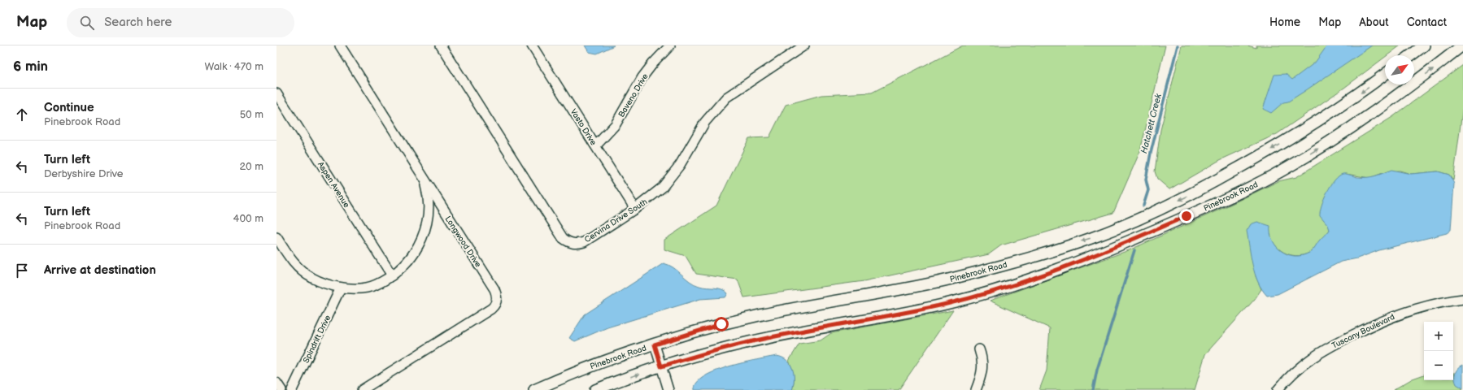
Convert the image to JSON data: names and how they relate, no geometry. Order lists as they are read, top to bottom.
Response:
{
  "streets": {
    "street": [
      "Baveno Drive",
      "Vasto Drive",
      "Aspen Avenue",
      "Pinebrook Road",
      "Cervina Drive South",
      "Longwood Drive",
      "Tuscany Boulevard",
      "Spindrift Drive"
    ]
  },
  "crossings": [
    ["Baveno Drive", "Vasto Drive"],
    ["Vasto Drive", "Cervina Drive South"]
  ],
  "water": ["Hatchett Creek"],
  "north": "top right",
  "page": {
    "header": "Map",
    "search": "Search here",
    "nav": [
      "Home",
      "Map",
      "About",
      "Contact"
    ],
    "heading": ["6 min", "Walk · 470 m"],
    "list": [
      ["Continue", "Pinebrook Road", "50 m"],
      ["Turn left", "Derbyshire Drive", "20 m"],
      ["Turn left", "Pinebrook Road", "400 m"],
      "Arrive at destination"
    ],
    "map_buttons": ["+", "−"]
  }
}
